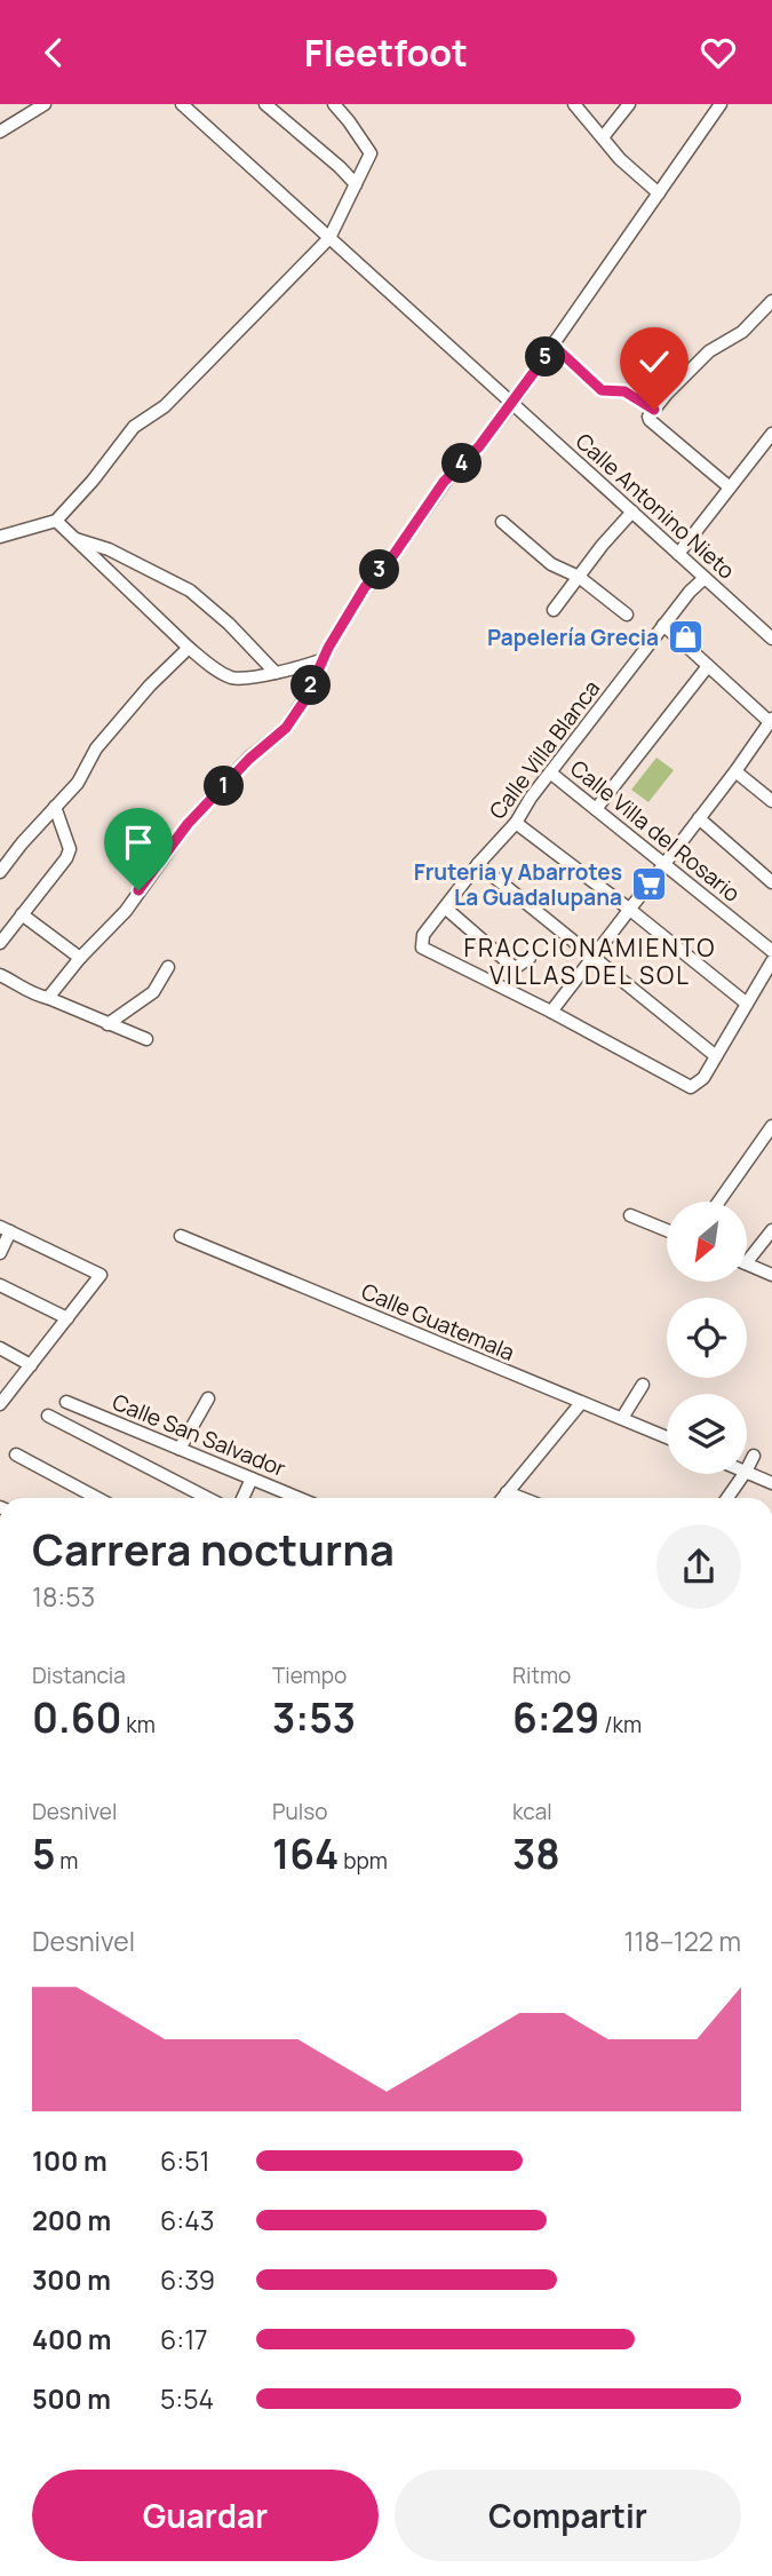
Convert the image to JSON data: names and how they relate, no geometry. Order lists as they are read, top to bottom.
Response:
{
  "streets": {
    "street": [
      "Calle Antonino Nieto",
      "Calle Villa Blanca",
      "Calle Villa del Rosario",
      "Calle Guatemala",
      "Calle San Salvador"
    ]
  },
  "crossings": [
    ["Calle Antonino Nieto", "Calle Villa Blanca"],
    ["Calle Villa Blanca", "Calle Villa del Rosario"]
  ],
  "districts": ["FRACCIONAMIENTO VILLAS DEL SOL"],
  "places": {
    "shop": ["Papelería Grecia"],
    "supermarket": ["Fruteria y Abarrotes La Guadalupana"]
  },
  "north": "bottom left",
  "page": {
    "header": "Fleetfoot",
    "pins": [
      "5",
      "4",
      "3",
      "2",
      "1"
    ],
    "heading": ["Carrera nocturna", "18:53"],
    "stats": [
      ["Distancia", "0.60 km"],
      ["Tiempo", "3:53"],
      ["Ritmo", "6:29 /km"],
      ["Desnivel", "5 m"],
      ["Pulso", "164 bpm"],
      ["kcal", "38"]
    ],
    "chart": ["Desnivel", "118–122 m"],
    "list": [
      {
        "name": "100 m",
        "note": "6:51"
      },
      {
        "name": "200 m",
        "note": "6:43"
      },
      {
        "name": "300 m",
        "note": "6:39"
      },
      {
        "name": "400 m",
        "note": "6:17"
      },
      {
        "name": "500 m",
        "note": "5:54"
      }
    ],
    "buttons": ["Guardar", "Compartir"]
  }
}
